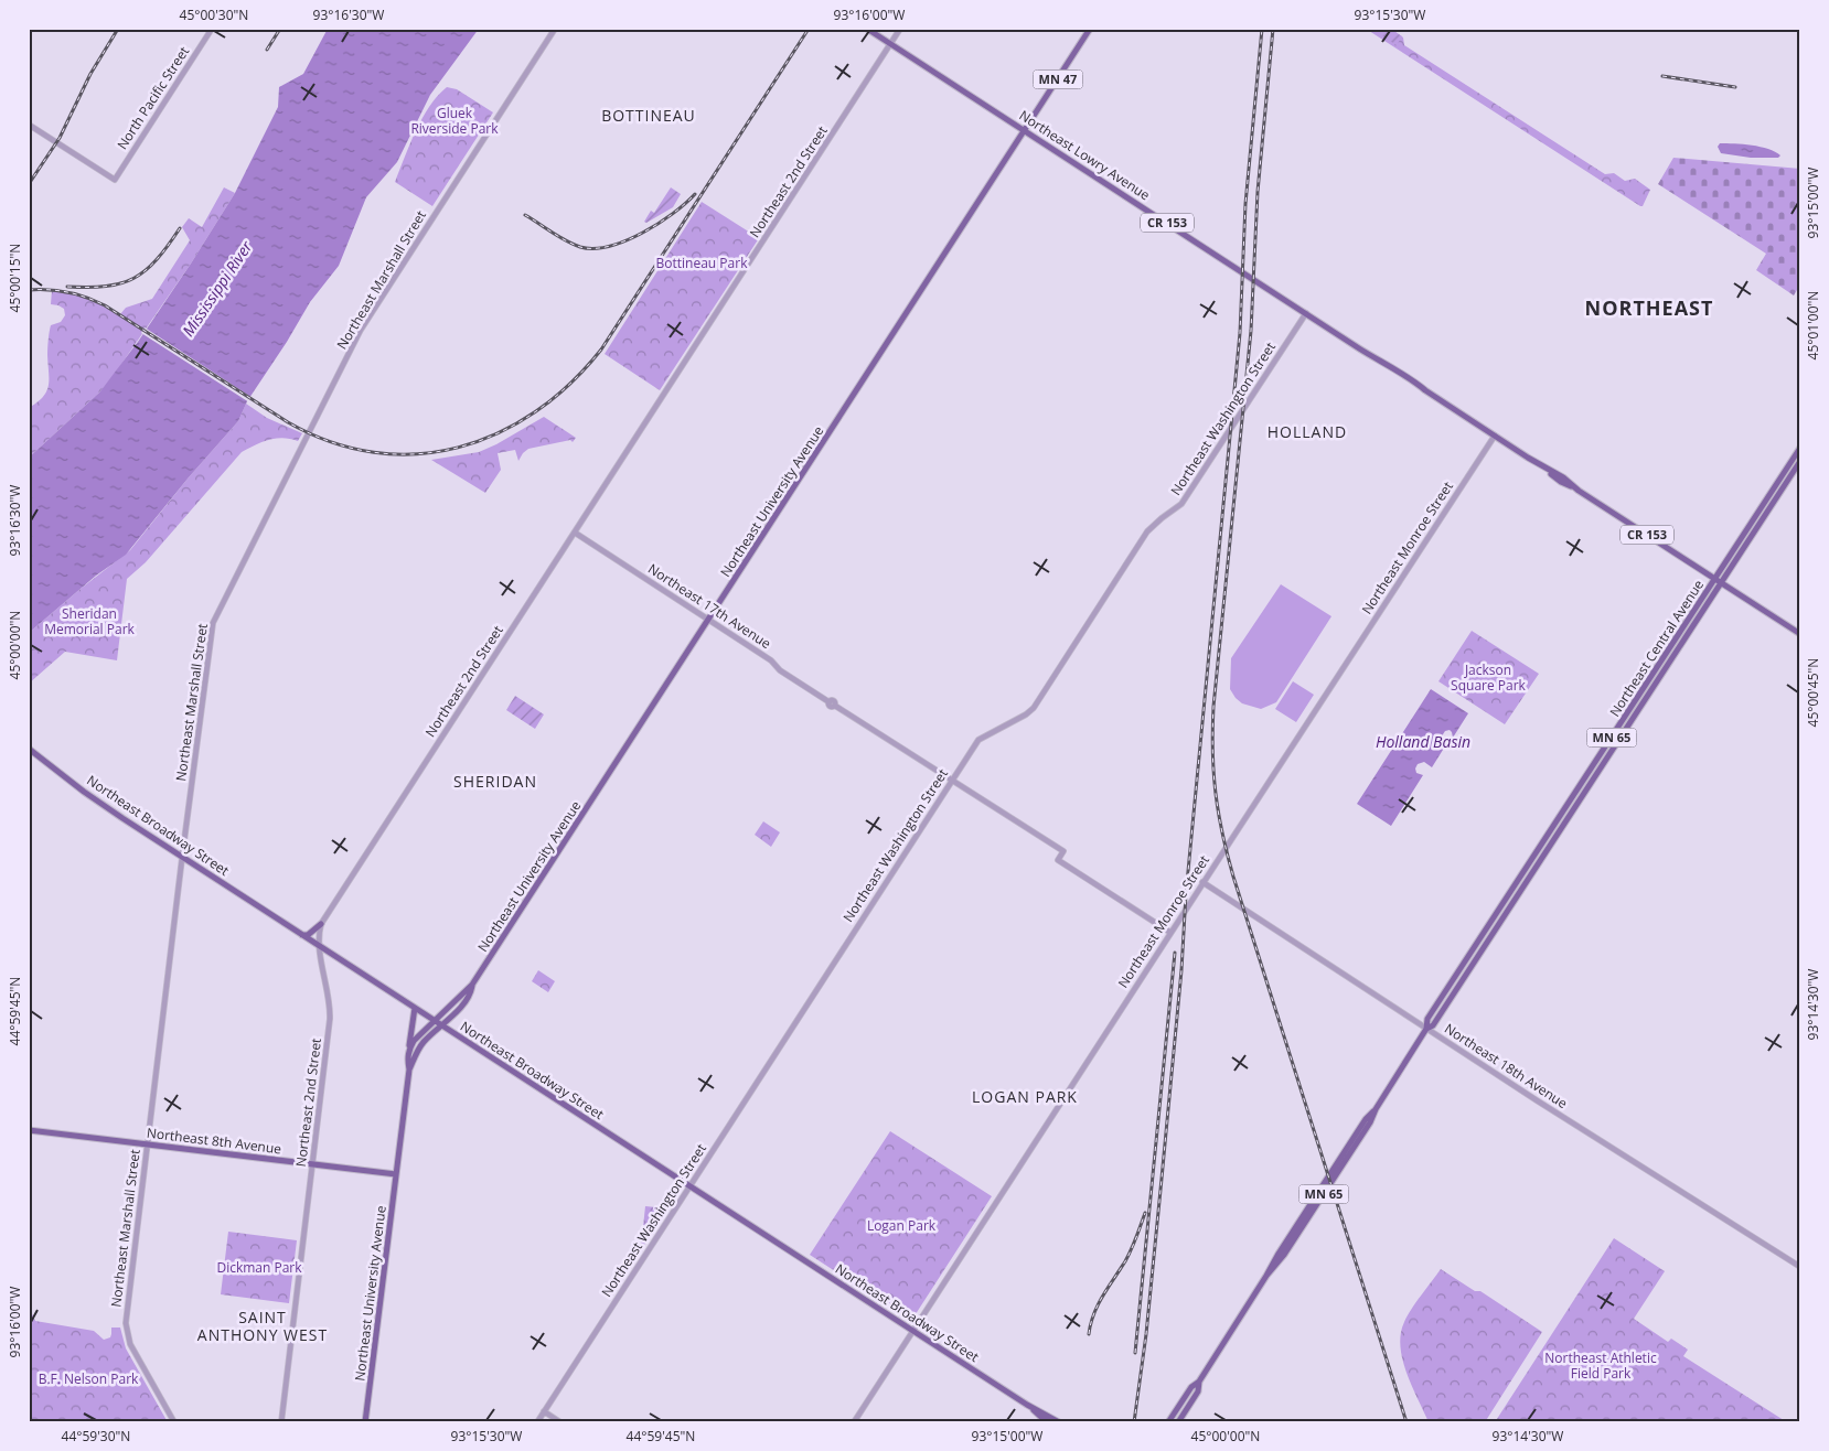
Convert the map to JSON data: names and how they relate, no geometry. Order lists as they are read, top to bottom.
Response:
{
  "streets": {
    "main road": [
      "MN 47",
      "Northeast Lowry Avenue",
      "CR 153",
      "Northeast University Avenue",
      "Northeast Central Avenue",
      "MN 65",
      "Northeast Broadway Street",
      "Northeast 8th Avenue"
    ],
    "street": [
      "North Pacific Street",
      "Northeast 2nd Street",
      "Northeast Marshall Street",
      "Northeast Washington Street",
      "Northeast Monroe Street",
      "Northeast 17th Avenue",
      "Northeast 18th Avenue"
    ]
  },
  "crossings": [
    ["Northeast Lowry Avenue", "Northeast 2nd Street"],
    ["Northeast Lowry Avenue", "Northeast Washington Street"],
    ["Northeast Lowry Avenue", "Northeast University Avenue"],
    ["Northeast Lowry Avenue", "Northeast Monroe Street"],
    ["Northeast Lowry Avenue", "Northeast Central Avenue"],
    ["Northeast 2nd Street", "Northeast 17th Avenue"],
    ["Northeast 2nd Street", "Northeast Broadway Street"],
    ["Northeast 2nd Street", "Northeast 8th Avenue"],
    ["Northeast Marshall Street", "Northeast Broadway Street"],
    ["Northeast Marshall Street", "Northeast 8th Avenue"],
    ["Northeast Washington Street", "Northeast 17th Avenue"],
    ["Northeast Washington Street", "Northeast Broadway Street"],
    ["Northeast University Avenue", "Northeast 17th Avenue"],
    ["Northeast University Avenue", "Northeast Broadway Street"],
    ["Northeast University Avenue", "Northeast 8th Avenue"],
    ["Northeast Monroe Street", "Northeast Broadway Street"],
    ["Northeast Monroe Street", "Northeast 18th Avenue"],
    ["Northeast Central Avenue", "Northeast 18th Avenue"]
  ],
  "districts": [
    "BOTTINEAU",
    "NORTHEAST",
    "HOLLAND",
    "SHERIDAN",
    "LOGAN PARK",
    "SAINT ANTHONY WEST"
  ],
  "water": ["Mississippi River", "Holland Basin"],
  "parks": [
    "Gluek Riverside Park",
    "Bottineau Park",
    "Sheridan Memorial Park",
    "Jackson Square Park",
    "Logan Park",
    "Dickman Park",
    "Northeast Athletic Field Park",
    "B.F. Nelson Park"
  ],
  "coordinates": [
    "45°00'30\"N",
    "93°16'30\"W",
    "93°16'00\"W",
    "93°15'30\"W",
    "93°15'00\"W",
    "45°00'15\"N",
    "45°01'00\"N",
    "45°00'00\"N",
    "45°00'45\"N",
    "93°14'30\"W",
    "44°59'45\"N",
    "44°59'30\"N"
  ]
}
